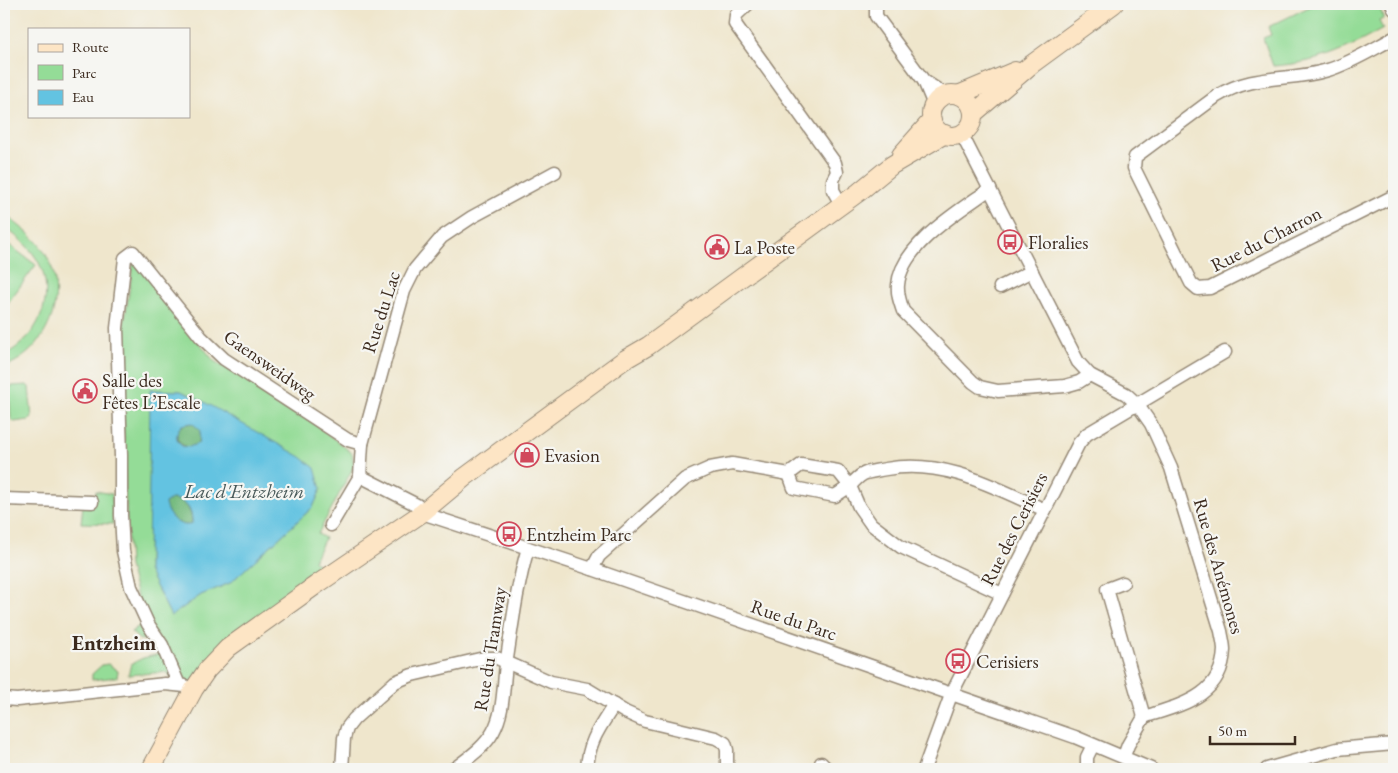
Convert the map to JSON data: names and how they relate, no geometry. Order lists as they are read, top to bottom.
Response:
{
  "streets": {
    "street": [
      "Rue du Charron",
      "Rue du Lac",
      "Gaensweidweg",
      "Rue des Cerisiers",
      "Rue des Anémones",
      "Rue du Parc",
      "Rue du Tramway"
    ]
  },
  "crossings": [
    ["Rue du Lac", "Gaensweidweg"],
    ["Rue des Cerisiers", "Rue des Anémones"],
    ["Rue des Cerisiers", "Rue du Parc"],
    ["Rue du Parc", "Rue du Tramway"]
  ],
  "districts": ["Entzheim"],
  "water": ["Lac d'Entzheim"],
  "places": {
    "bus stop": ["Floralies", "Entzheim Parc", "Cerisiers"],
    "public building": ["La Poste", "Salle des Fêtes L’Escale"],
    "shop": ["Evasion"]
  },
  "legend": ["Route", "Parc", "Eau"],
  "scale_bar": "50 m"
}
